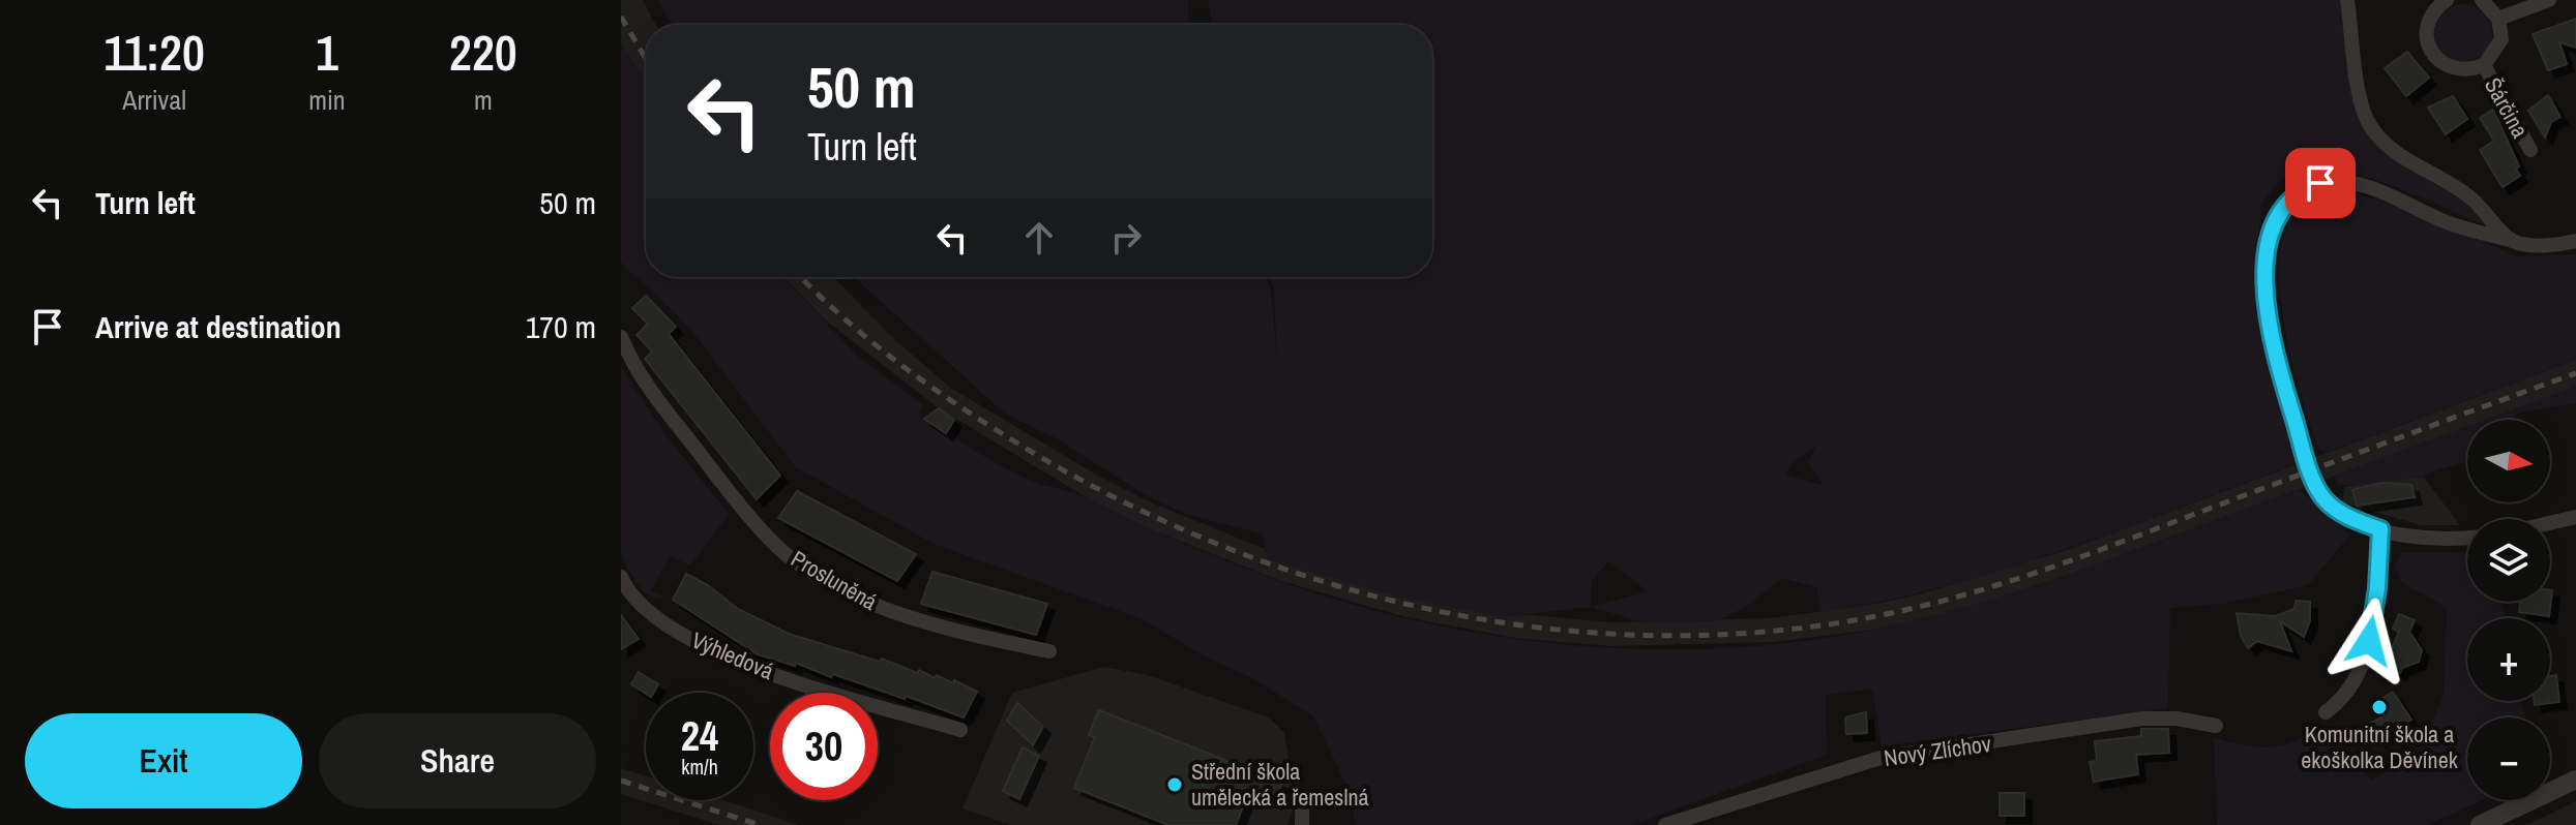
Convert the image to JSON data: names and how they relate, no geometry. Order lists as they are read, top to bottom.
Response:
{
  "streets": {
    "street": [
      "Šárčina",
      "Prosluněná",
      "Výhledová",
      "Nový Zlíchov"
    ]
  },
  "places": ["Komunitní škola a ekoškolka Děvínek", "Střední škola umělecká a řemeslná"],
  "north": "right",
  "page": {
    "eta": [
      "11:20",
      "Arrival",
      "1",
      "min",
      "220",
      "m"
    ],
    "turn": ["50 m", "Turn left"],
    "list": [
      {
        "name": "Turn left",
        "value": "50 m"
      },
      {
        "name": "Arrive at destination",
        "value": "170 m"
      }
    ],
    "map_buttons": ["+", "−"],
    "speed": "24 km/h",
    "limit": "30",
    "buttons": ["Exit", "Share"]
  }
}
